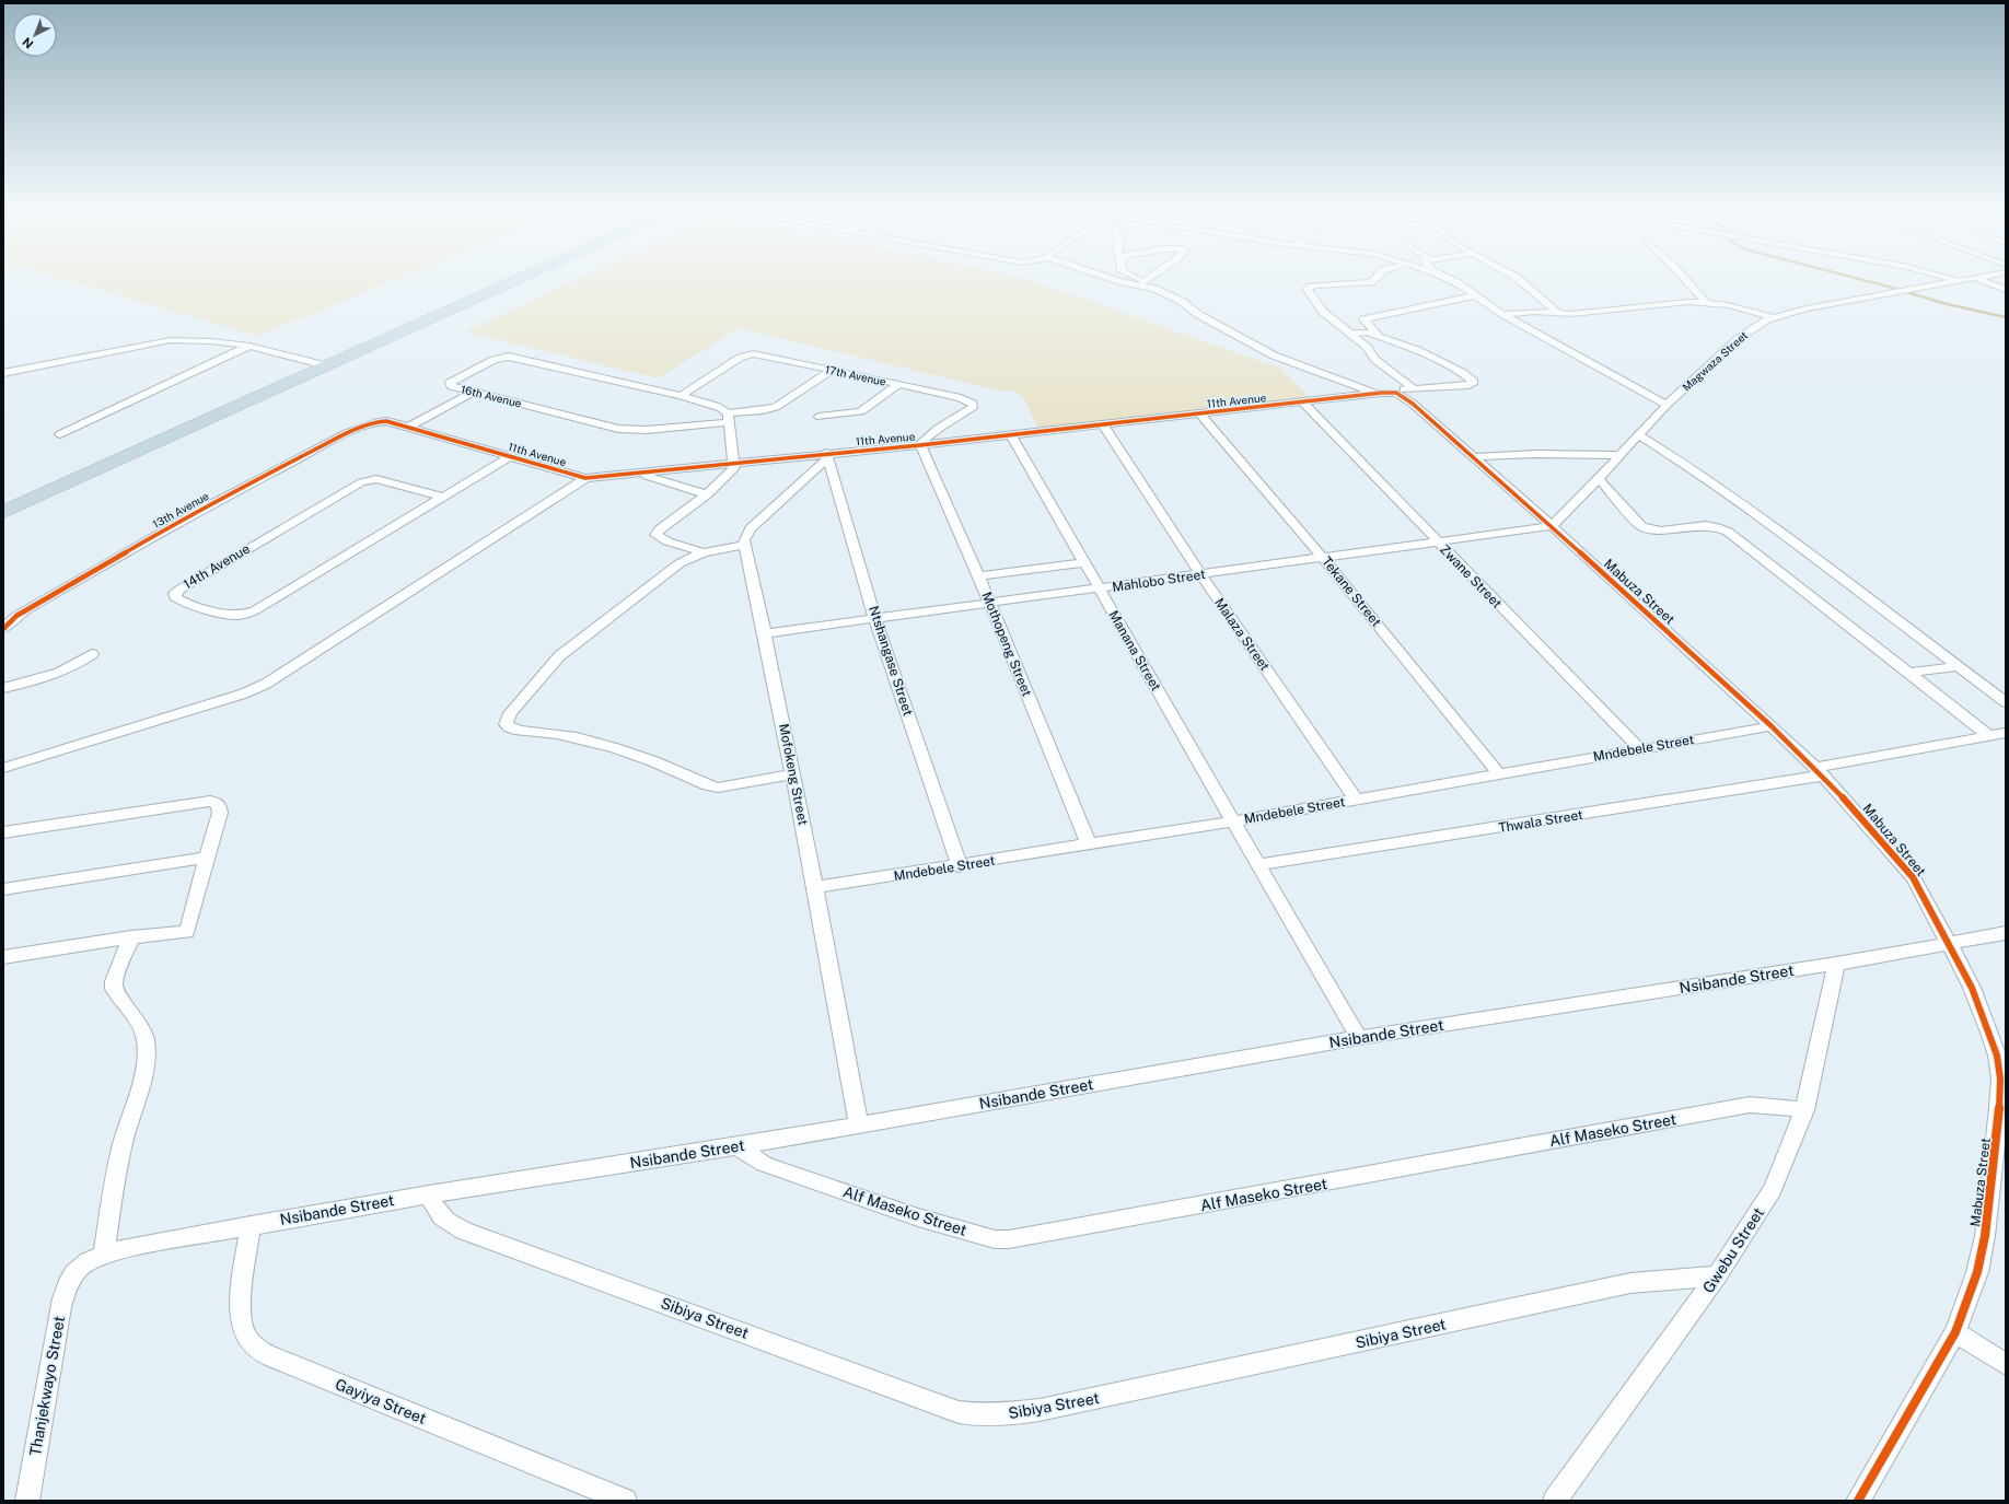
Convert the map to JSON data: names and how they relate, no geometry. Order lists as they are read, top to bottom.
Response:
{
  "streets": {
    "street": [
      "Magwaza Street",
      "17th Avenue",
      "16th Avenue",
      "11th Avenue",
      "13th Avenue",
      "14th Avenue",
      "Zwane Street",
      "Mahlobo Street",
      "Tekane Street",
      "Mabuza Street",
      "Malaza Street",
      "Mothopeng Street",
      "Manana Street",
      "Ntshangase Street",
      "Mndebele Street",
      "Mofokeng Street",
      "Thwala Street",
      "Nsibande Street",
      "Alf Maseko Street",
      "Gwebu Street",
      "Sibiya Street",
      "Thanjekwayo Street",
      "Gayiya Street"
    ]
  },
  "crossings": [
    ["Magwaza Street", "Mahlobo Street"],
    ["Magwaza Street", "Mabuza Street"],
    ["17th Avenue", "16th Avenue"],
    ["17th Avenue", "11th Avenue"],
    ["17th Avenue", "Mothopeng Street"],
    ["11th Avenue", "13th Avenue"],
    ["11th Avenue", "14th Avenue"],
    ["11th Avenue", "Zwane Street"],
    ["11th Avenue", "Tekane Street"],
    ["11th Avenue", "Mabuza Street"],
    ["11th Avenue", "Malaza Street"],
    ["11th Avenue", "Mothopeng Street"],
    ["11th Avenue", "Manana Street"],
    ["11th Avenue", "Ntshangase Street"],
    ["Zwane Street", "Mahlobo Street"],
    ["Zwane Street", "Mndebele Street"],
    ["Mahlobo Street", "Tekane Street"],
    ["Mahlobo Street", "Mabuza Street"],
    ["Mahlobo Street", "Malaza Street"],
    ["Mahlobo Street", "Mothopeng Street"],
    ["Mahlobo Street", "Manana Street"],
    ["Mahlobo Street", "Ntshangase Street"],
    ["Mahlobo Street", "Mofokeng Street"],
    ["Tekane Street", "Mndebele Street"],
    ["Mabuza Street", "Mndebele Street"],
    ["Mabuza Street", "Thwala Street"],
    ["Mabuza Street", "Nsibande Street"],
    ["Malaza Street", "Mndebele Street"],
    ["Mothopeng Street", "Mndebele Street"],
    ["Manana Street", "Mndebele Street"],
    ["Manana Street", "Thwala Street"],
    ["Manana Street", "Nsibande Street"],
    ["Ntshangase Street", "Mndebele Street"],
    ["Mndebele Street", "Mofokeng Street"],
    ["Mofokeng Street", "Nsibande Street"],
    ["Nsibande Street", "Alf Maseko Street"],
    ["Nsibande Street", "Gwebu Street"],
    ["Nsibande Street", "Sibiya Street"],
    ["Nsibande Street", "Thanjekwayo Street"],
    ["Nsibande Street", "Gayiya Street"],
    ["Alf Maseko Street", "Gwebu Street"],
    ["Gwebu Street", "Sibiya Street"]
  ],
  "north": "bottom left"
}
